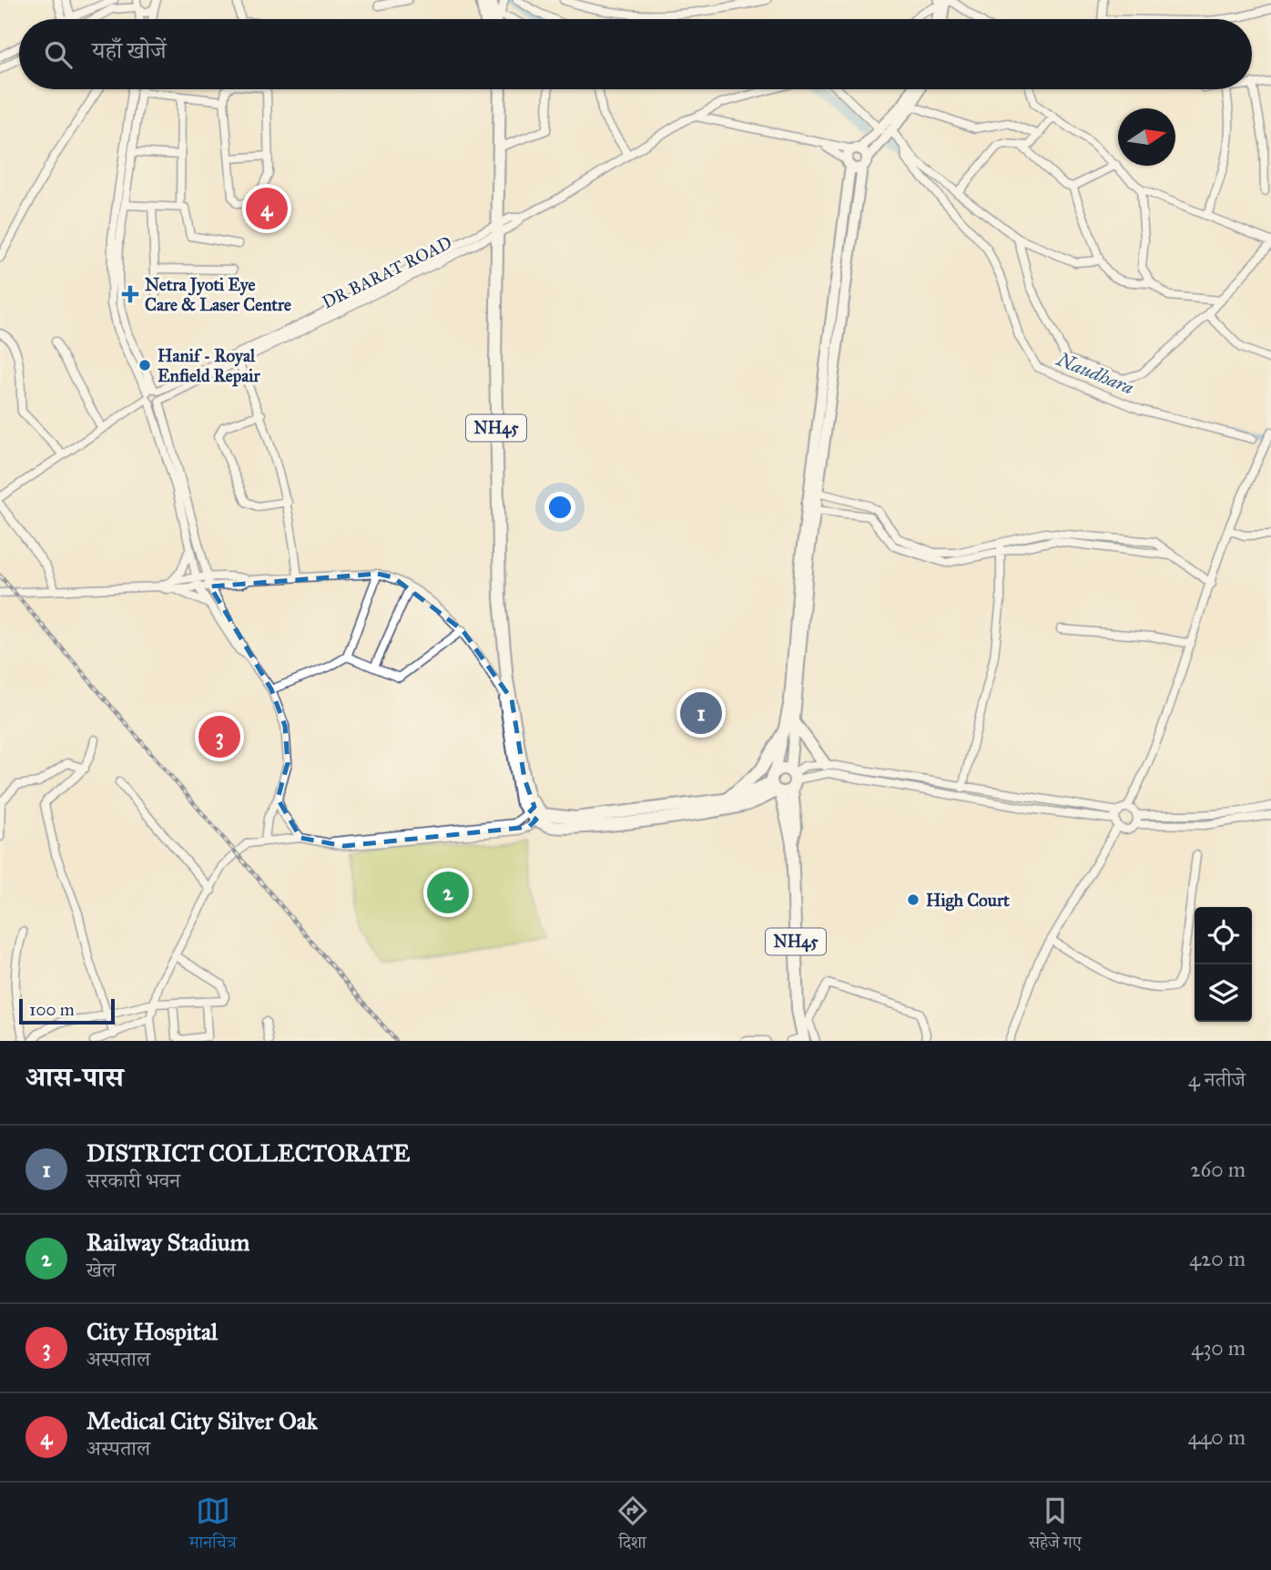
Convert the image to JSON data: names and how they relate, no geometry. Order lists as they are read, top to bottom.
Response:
{
  "streets": {
    "highway": ["NH45"],
    "street": ["DR BARAT ROAD"]
  },
  "crossings": [
    ["DR BARAT ROAD", "NH45"]
  ],
  "water": ["Naudhara"],
  "places": {
    "health": ["Netra Jyoti Eye Care & Laser Centre"],
    "other": ["Hanif - Royal Enfield Repair", "High Court"]
  },
  "scale_bar": "100 m",
  "north": "right",
  "page": {
    "search": "यहाँ खोजें",
    "pins": [
      "4",
      "1",
      "3",
      "2"
    ],
    "scale": "100 m",
    "heading": ["आस-पास", "4 नतीजे"],
    "list": [
      {
        "mark": "1",
        "name": "DISTRICT COLLECTORATE",
        "note": "सरकारी भवन",
        "value": "260 m"
      },
      {
        "mark": "2",
        "name": "Railway Stadium",
        "note": "खेल",
        "value": "420 m"
      },
      {
        "mark": "3",
        "name": "City Hospital",
        "note": "अस्पताल",
        "value": "430 m"
      },
      {
        "mark": "4",
        "name": "Medical City Silver Oak",
        "note": "अस्पताल",
        "value": "440 m"
      }
    ],
    "nav": ["मानचित्र", "दिशा", "सहेजे गए"]
  }
}
